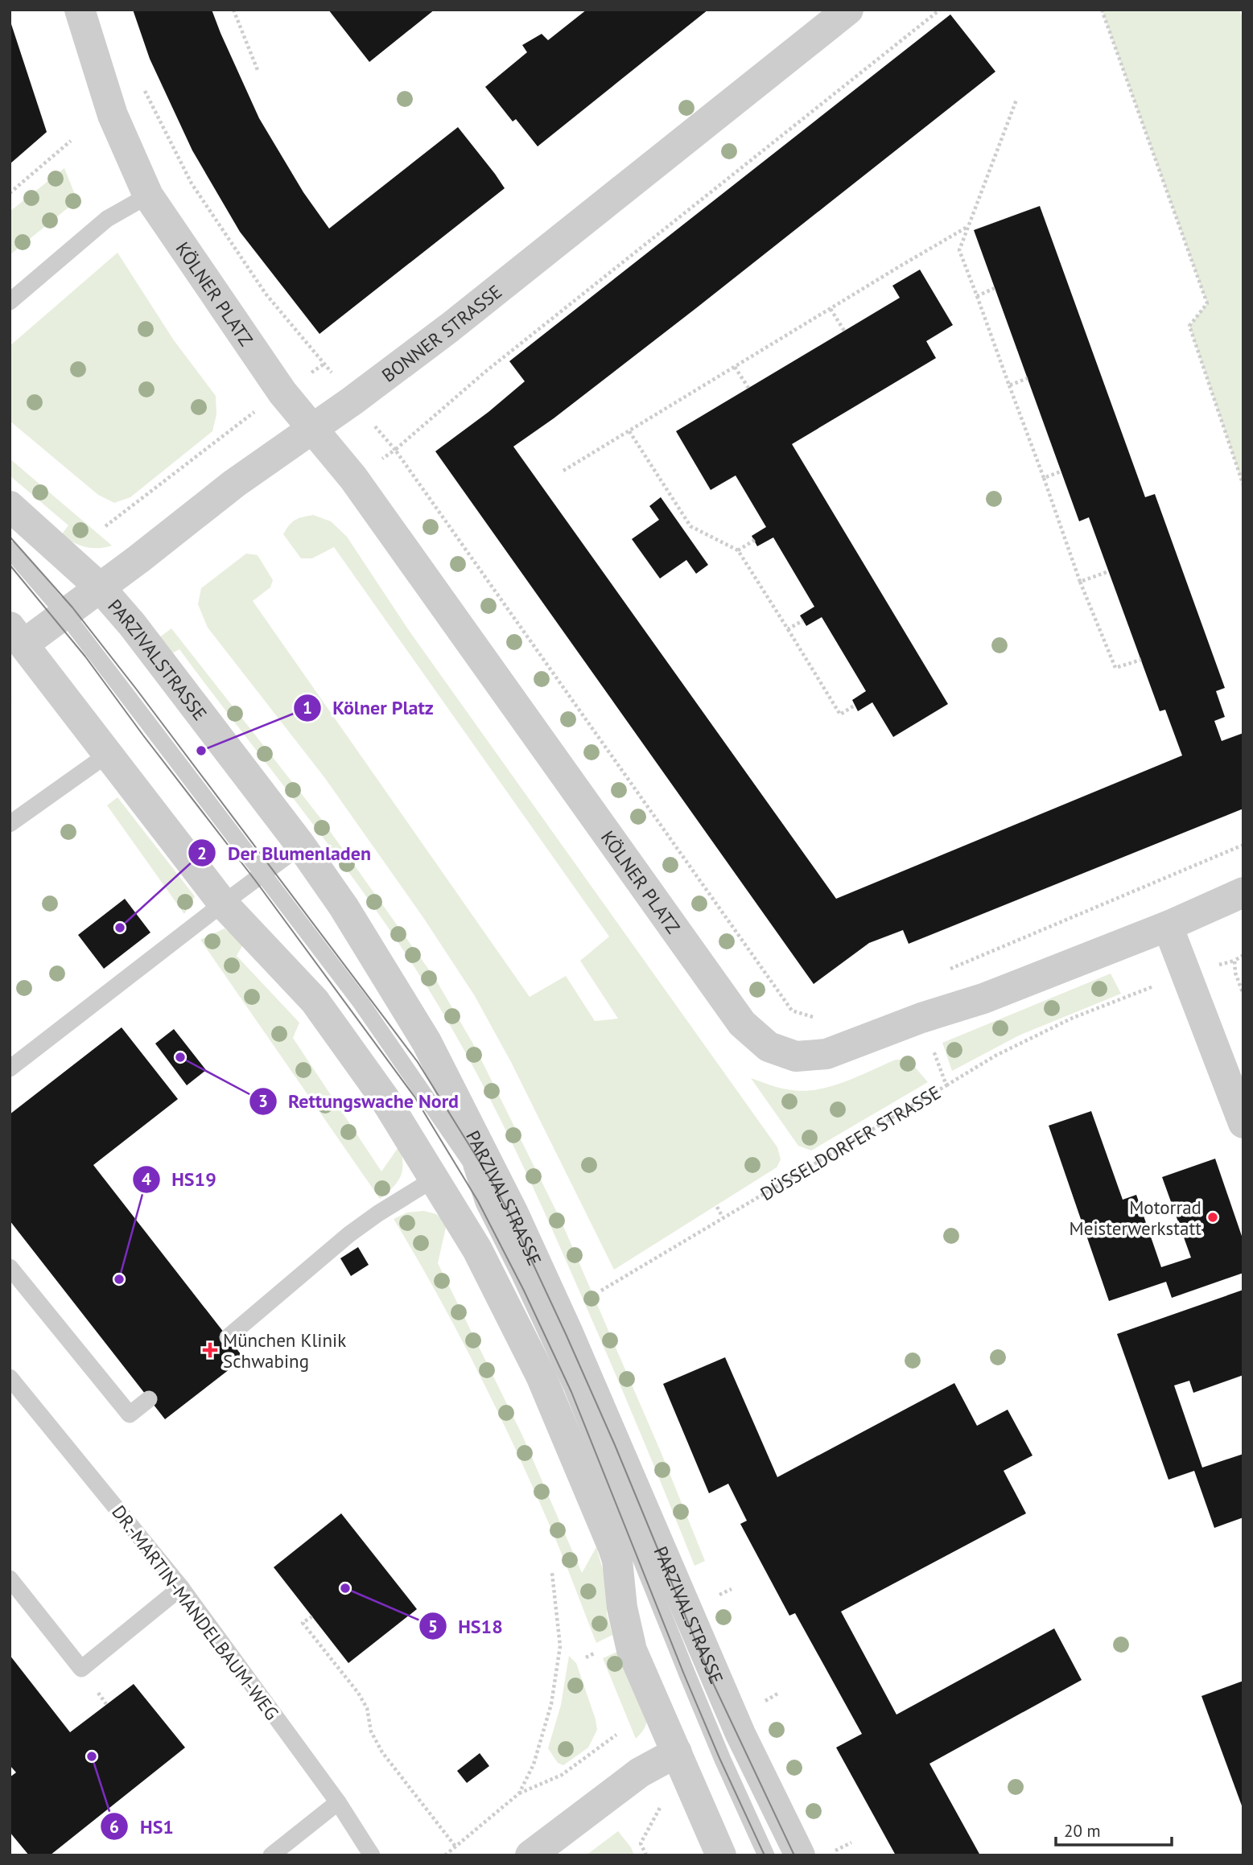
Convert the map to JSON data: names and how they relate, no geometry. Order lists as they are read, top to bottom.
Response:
{
  "streets": {
    "street": ["KÖLNER PLATZ", "BONNER STRASSE", "PARZIVALSTRASSE"],
    "lane": ["DR.-MARTIN-MANDELBAUM-WEG"],
    "path": ["DÜSSELDORFER STRASSE"]
  },
  "crossings": [
    ["KÖLNER PLATZ", "BONNER STRASSE"],
    ["KÖLNER PLATZ", "DÜSSELDORFER STRASSE"],
    ["BONNER STRASSE", "PARZIVALSTRASSE"]
  ],
  "places": {
    "other": [
      "Kölner Platz",
      "Der Blumenladen",
      "Rettungswache Nord",
      "Motorrad Meisterwerkstatt",
      "HS19",
      "HS18",
      "HS1"
    ],
    "health": ["München Klinik Schwabing"]
  },
  "scale_bar": "20 m"
}
